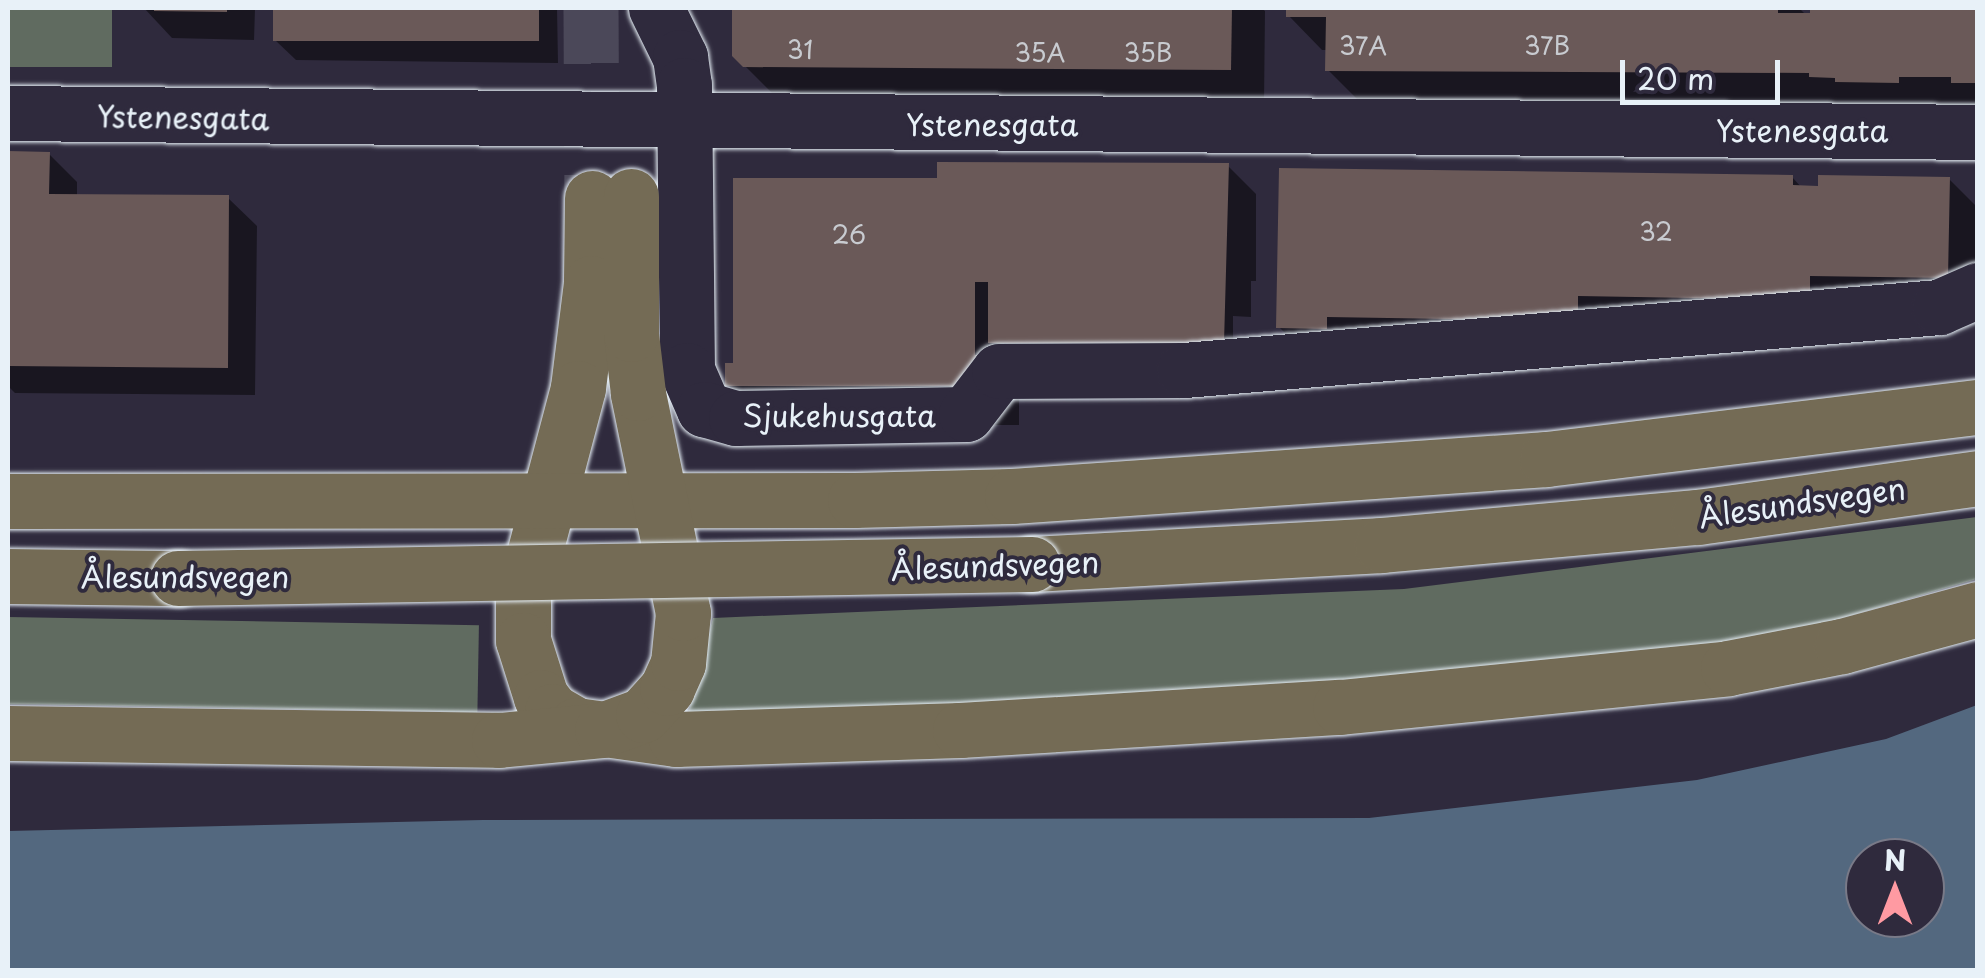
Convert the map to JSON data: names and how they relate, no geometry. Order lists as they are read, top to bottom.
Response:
{
  "streets": {
    "highway": ["Ålesundsvegen"],
    "street": ["Ystenesgata", "Sjukehusgata"]
  },
  "crossings": [
    ["Ystenesgata", "Sjukehusgata"]
  ],
  "house_numbers": [
    "37A",
    "37B",
    "31",
    "35A",
    "35B",
    "32",
    "26"
  ],
  "scale_bar": "20 m",
  "north": "top"
}
